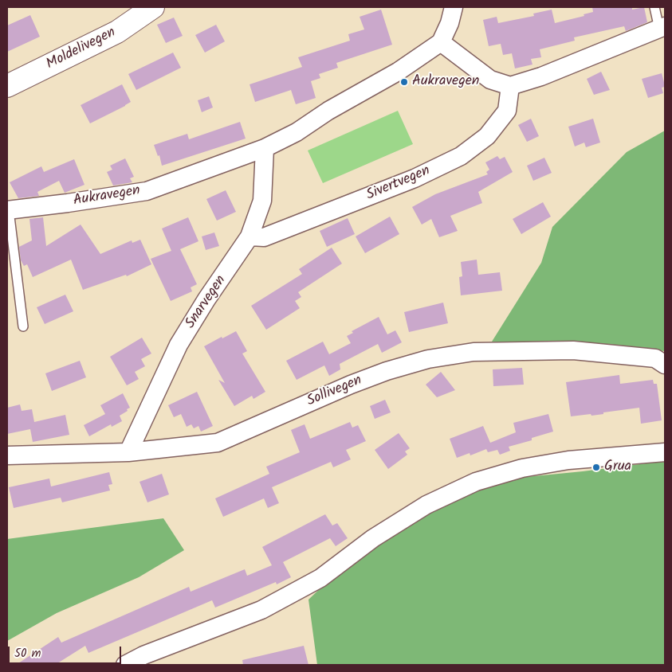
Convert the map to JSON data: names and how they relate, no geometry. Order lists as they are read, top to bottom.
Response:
{
  "streets": {
    "main road": ["Moldelivegen"],
    "street": [
      "Sivertvegen",
      "Aukravegen",
      "Snarvegen",
      "Sollivegen"
    ]
  },
  "crossings": [
    ["Sivertvegen", "Snarvegen"],
    ["Aukravegen", "Snarvegen"],
    ["Snarvegen", "Sollivegen"]
  ],
  "places": ["Aukravegen", "Grua"],
  "scale_bar": "50 m"
}
